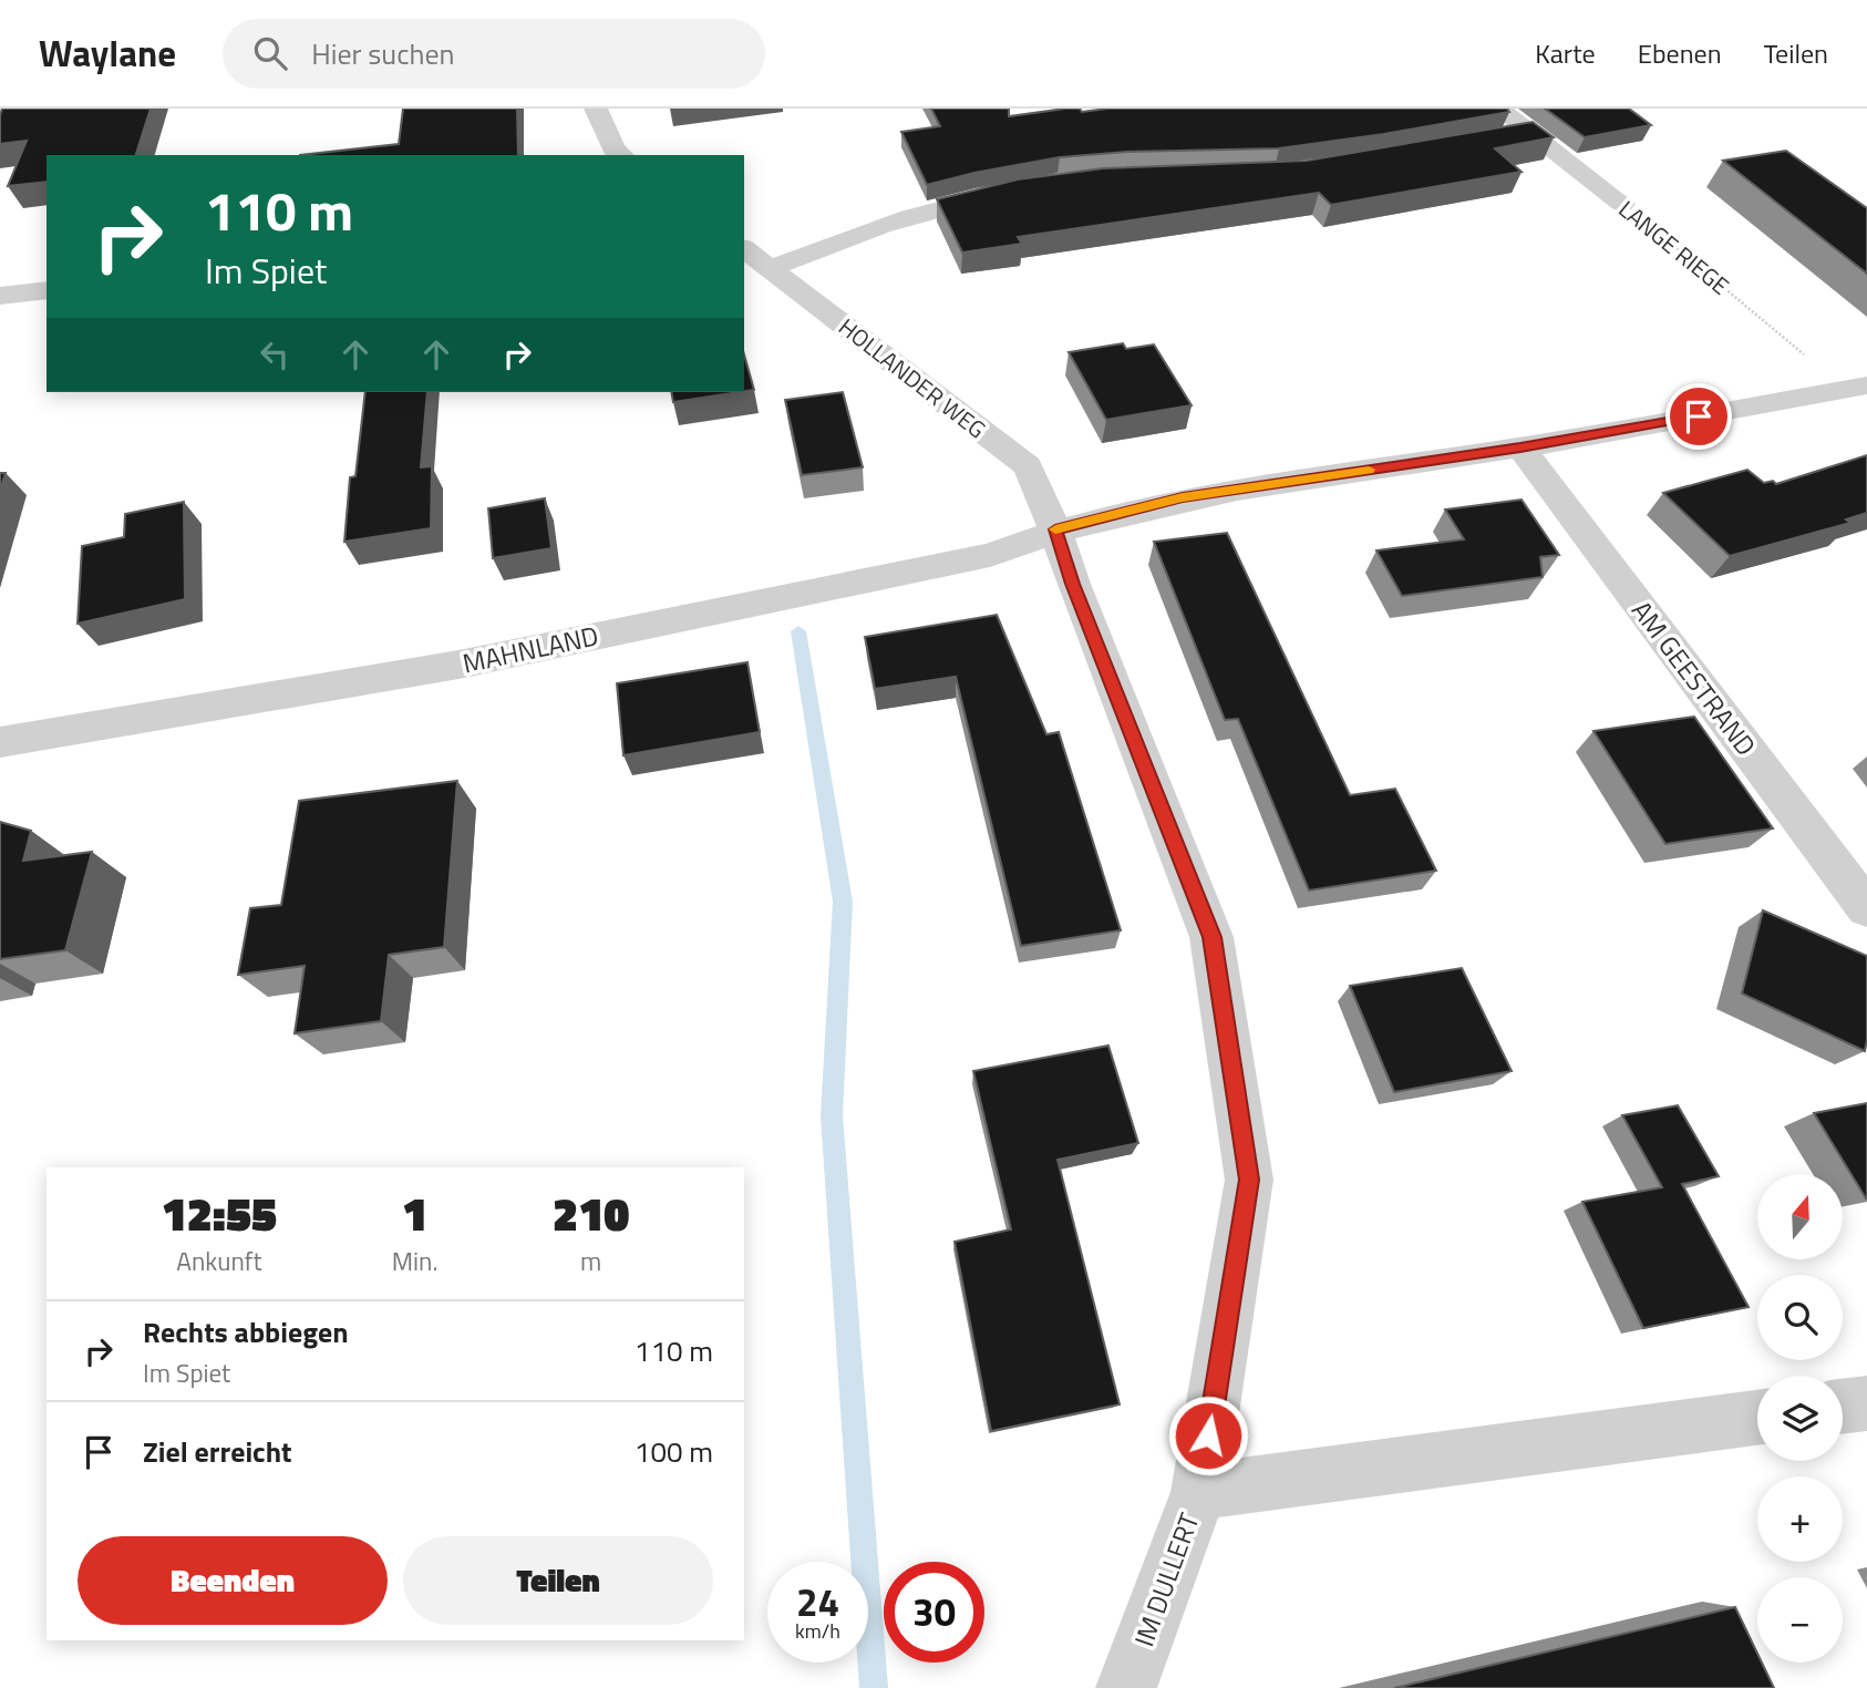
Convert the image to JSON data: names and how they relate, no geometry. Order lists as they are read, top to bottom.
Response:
{
  "streets": {
    "street": [
      "LANGE RIEGE",
      "HOLLANDER WEG",
      "MAHNLAND",
      "AM GEESTRAND",
      "IM DULLERT"
    ]
  },
  "crossings": [
    ["LANGE RIEGE", "MAHNLAND"],
    ["HOLLANDER WEG", "MAHNLAND"],
    ["HOLLANDER WEG", "IM DULLERT"],
    ["MAHNLAND", "AM GEESTRAND"],
    ["MAHNLAND", "IM DULLERT"]
  ],
  "north": "top",
  "page": {
    "header": "Waylane",
    "search": "Hier suchen",
    "nav": ["Karte", "Ebenen", "Teilen"],
    "turn": ["110 m", "Im Spiet"],
    "eta": [
      "12:55",
      "Ankunft",
      "1",
      "Min.",
      "210",
      "m"
    ],
    "map_buttons": ["+", "−"],
    "list": [
      {
        "name": "Rechts abbiegen",
        "note": "Im Spiet",
        "value": "110 m"
      },
      {
        "name": "Ziel erreicht",
        "value": "100 m"
      }
    ],
    "buttons": ["Beenden", "Teilen"],
    "speed": "24 km/h",
    "limit": "30"
  }
}
